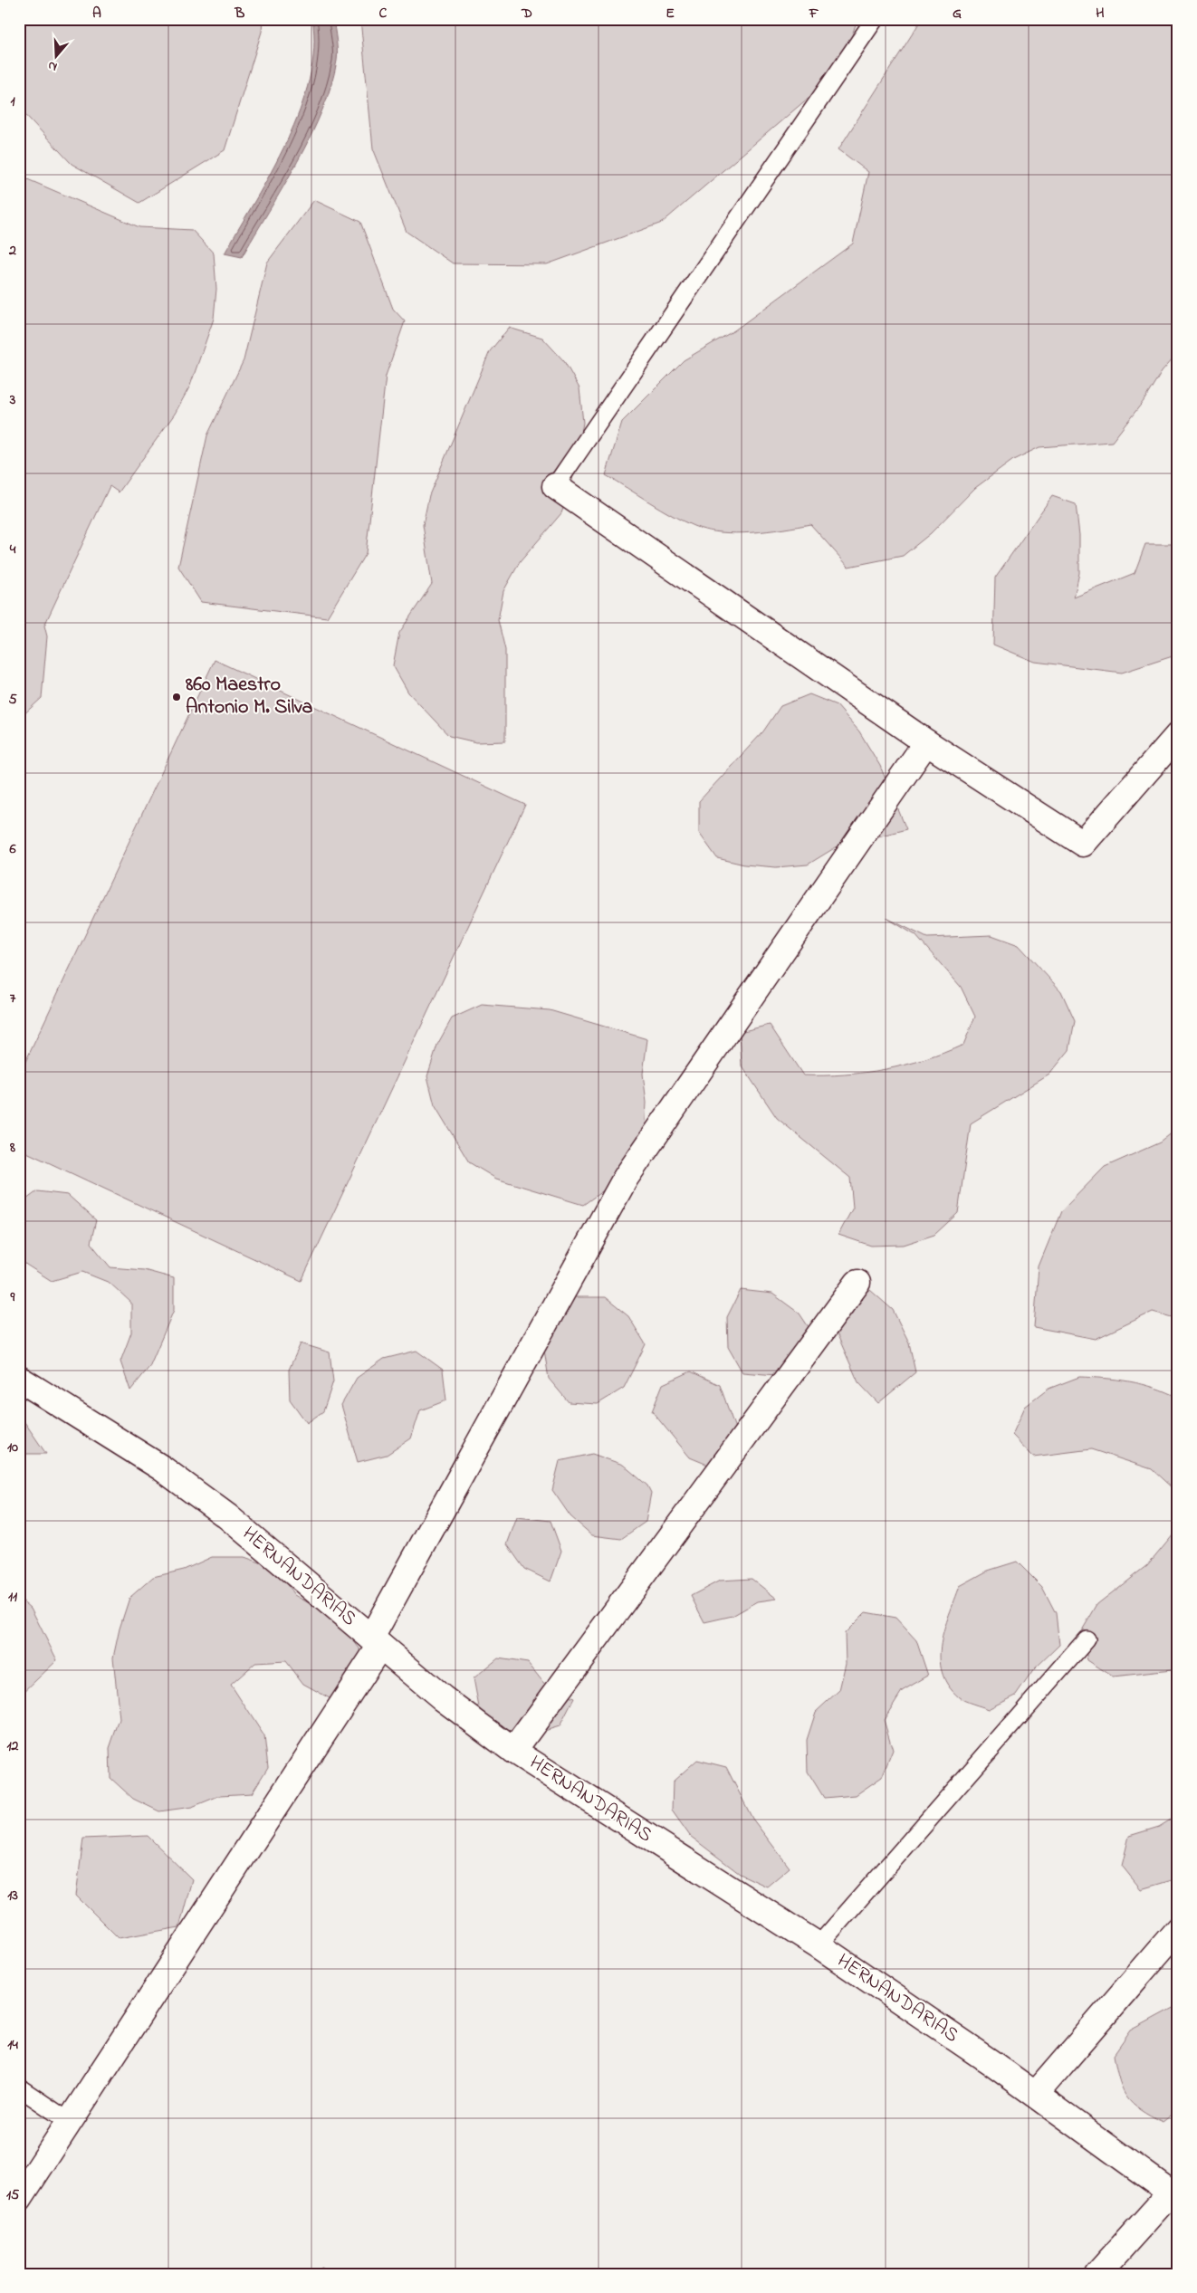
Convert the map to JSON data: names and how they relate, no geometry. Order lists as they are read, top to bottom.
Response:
{
  "streets": {
    "street": ["HERNANDARIAS"]
  },
  "places": ["860 Maestro Antonio M. Silva"],
  "north": "bottom",
  "grid": {
    "columns": [
      "A",
      "B",
      "C",
      "D",
      "E",
      "F",
      "G",
      "H"
    ],
    "rows": [
      "1",
      "2",
      "3",
      "4",
      "5",
      "6",
      "7",
      "8",
      "9",
      "10",
      "11",
      "12",
      "13",
      "14",
      "15"
    ]
  }
}
